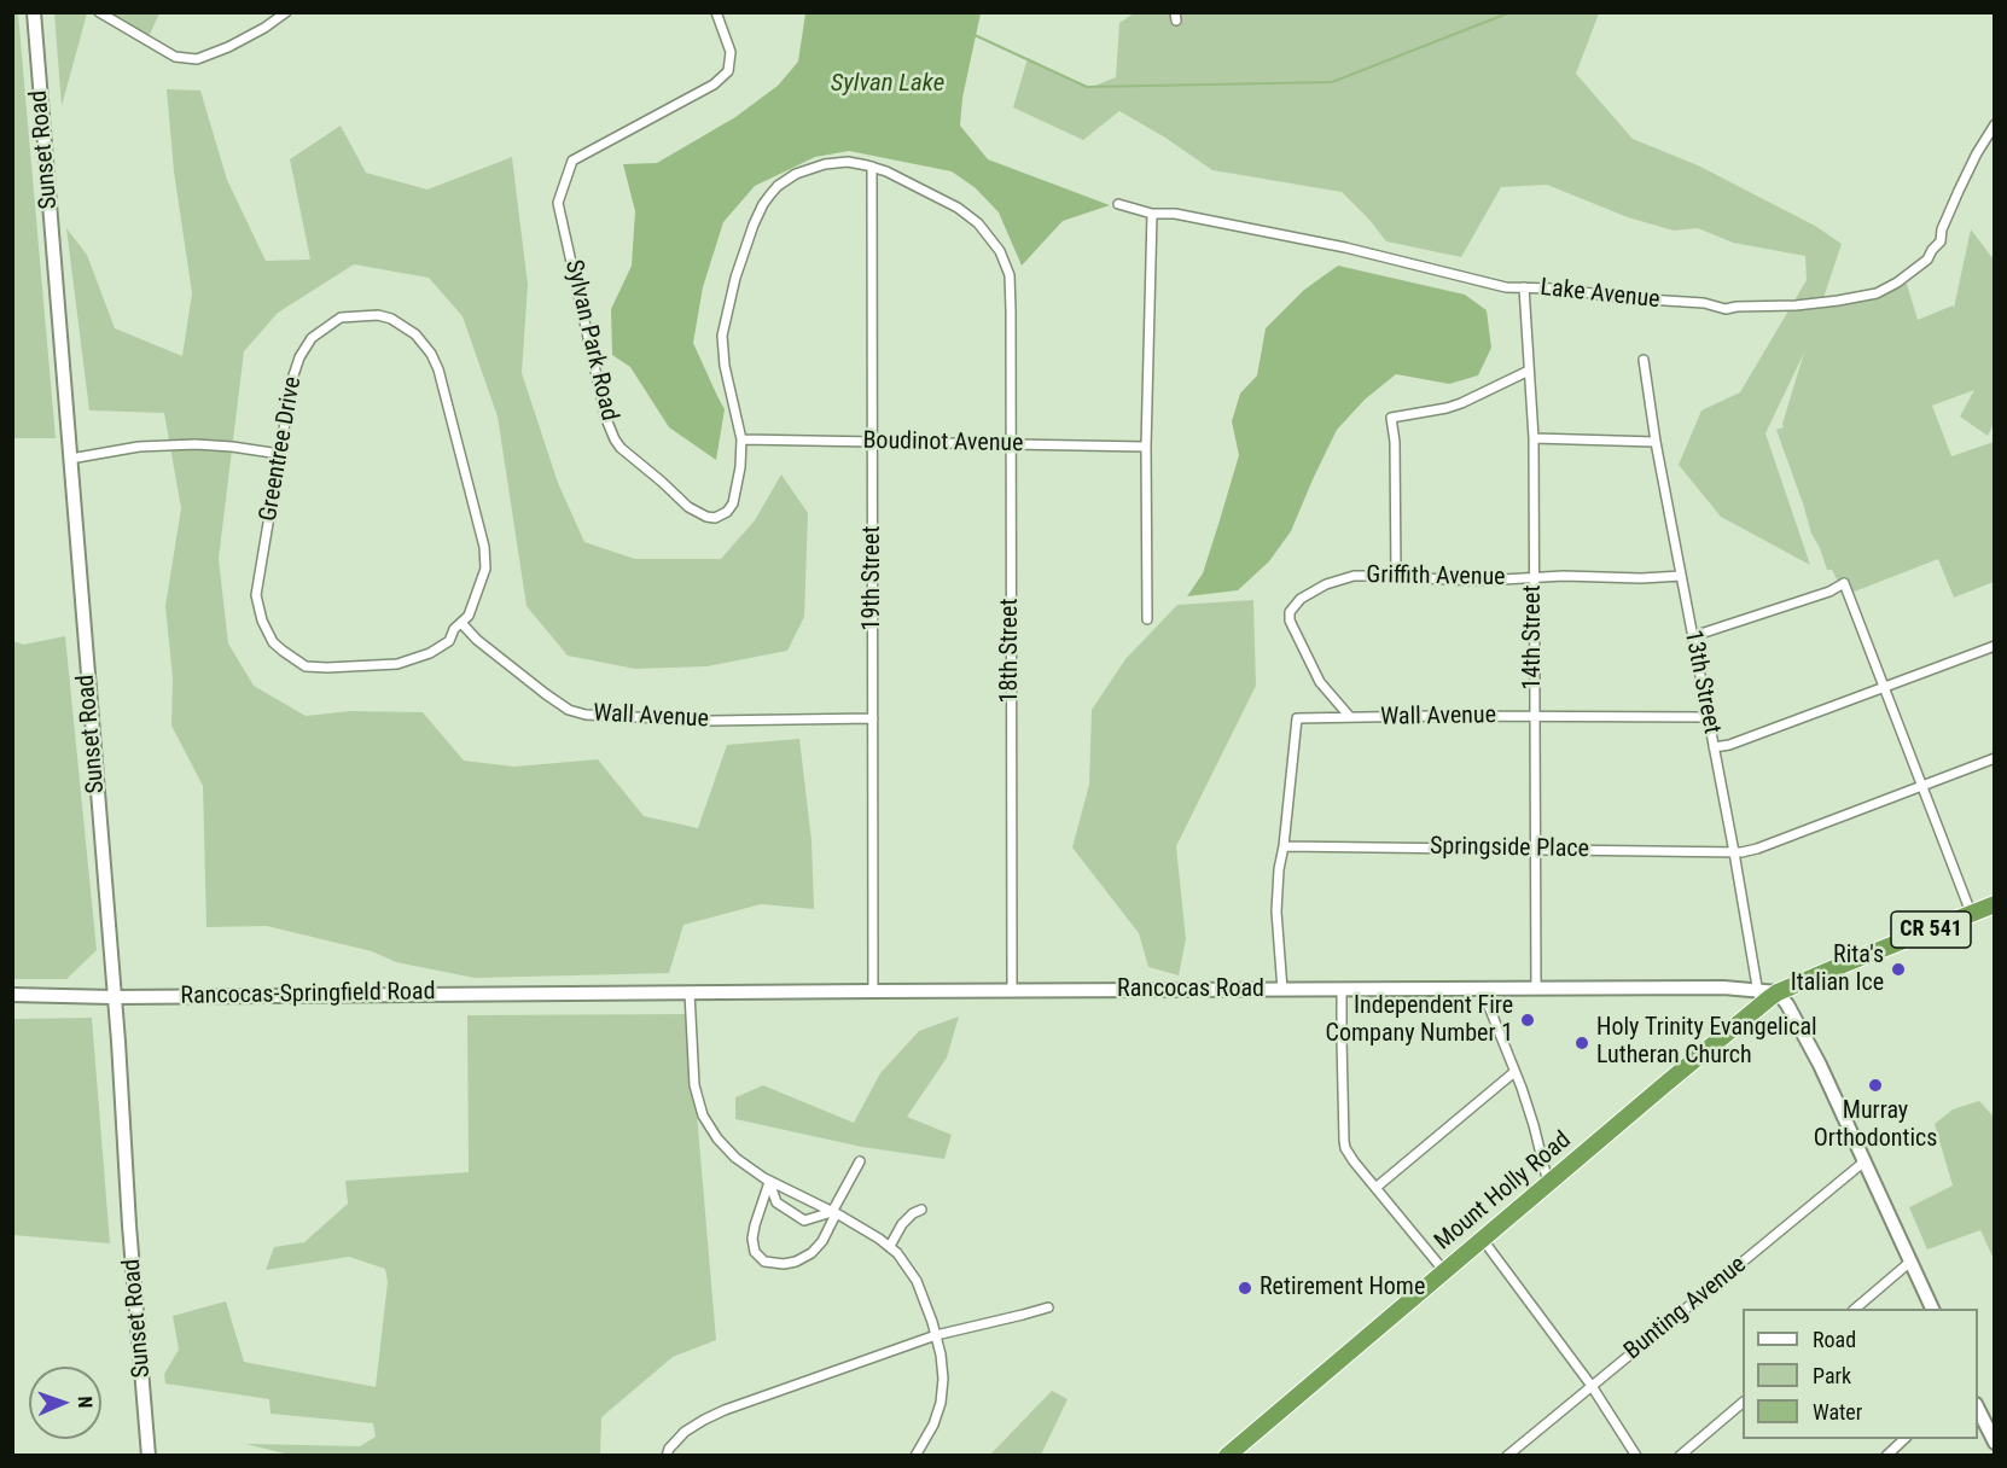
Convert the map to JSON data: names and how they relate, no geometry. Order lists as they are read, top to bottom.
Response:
{
  "streets": {
    "highway": ["CR 541", "Mount Holly Road"],
    "street": [
      "Sunset Road",
      "Lake Avenue",
      "Sylvan Park Road",
      "Boudinot Avenue",
      "Greentree Drive",
      "Griffith Avenue",
      "19th Street",
      "14th Street",
      "18th Street",
      "13th Street",
      "Wall Avenue",
      "Springside Place",
      "Rancocas Road",
      "Rancocas-Springfield Road",
      "Bunting Avenue"
    ]
  },
  "crossings": [
    ["Sunset Road", "Rancocas-Springfield Road"],
    ["Lake Avenue", "14th Street"],
    ["Sylvan Park Road", "Boudinot Avenue"],
    ["Sylvan Park Road", "19th Street"],
    ["Sylvan Park Road", "18th Street"],
    ["Boudinot Avenue", "19th Street"],
    ["Boudinot Avenue", "18th Street"],
    ["Greentree Drive", "Wall Avenue"],
    ["Griffith Avenue", "14th Street"],
    ["Griffith Avenue", "13th Street"],
    ["Griffith Avenue", "Wall Avenue"],
    ["19th Street", "Wall Avenue"],
    ["19th Street", "Rancocas Road"],
    ["14th Street", "Wall Avenue"],
    ["14th Street", "Springside Place"],
    ["14th Street", "Rancocas Road"],
    ["18th Street", "Rancocas Road"],
    ["13th Street", "Wall Avenue"],
    ["13th Street", "Springside Place"],
    ["13th Street", "Rancocas Road"],
    ["13th Street", "Mount Holly Road"],
    ["Wall Avenue", "Springside Place"],
    ["CR 541", "Mount Holly Road"],
    ["Rancocas Road", "Rancocas-Springfield Road"],
    ["Rancocas Road", "Mount Holly Road"]
  ],
  "water": ["Sylvan Lake"],
  "places": [
    "Rita's Italian Ice",
    "Independent Fire Company Number 1",
    "Holy Trinity Evangelical Lutheran Church",
    "Murray Orthodontics",
    "Retirement Home"
  ],
  "legend": ["Road", "Park", "Water"],
  "north": "right"
}
